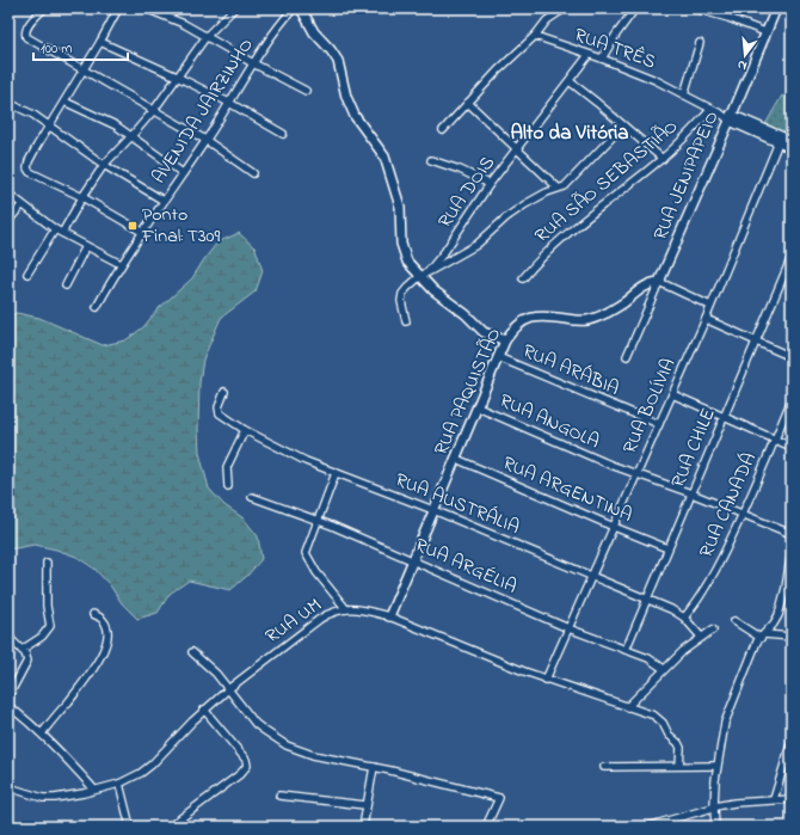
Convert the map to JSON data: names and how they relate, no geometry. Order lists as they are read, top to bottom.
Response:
{
  "streets": {
    "street": [
      "RUA TRÊS",
      "AVENIDA JAIRZINHO",
      "RUA JENIPAPEIO",
      "RUA SÃO SEBASTIÃO",
      "RUA DOIS",
      "RUA ARÁBIA",
      "RUA PAQUISTÃO",
      "RUA BOLÍVIA",
      "RUA ANGOLA",
      "RUA CHILE",
      "RUA ARGENTINA",
      "RUA AUSTRÁLIA",
      "RUA CANADÁ",
      "RUA ARGÉLIA",
      "RUA UM"
    ]
  },
  "crossings": [
    ["RUA TRÊS", "RUA JENIPAPEIO"],
    ["RUA TRÊS", "RUA SÃO SEBASTIÃO"],
    ["RUA TRÊS", "RUA DOIS"],
    ["RUA JENIPAPEIO", "RUA PAQUISTÃO"],
    ["RUA ARÁBIA", "RUA PAQUISTÃO"],
    ["RUA ARÁBIA", "RUA BOLÍVIA"],
    ["RUA PAQUISTÃO", "RUA ANGOLA"],
    ["RUA PAQUISTÃO", "RUA ARGENTINA"],
    ["RUA PAQUISTÃO", "RUA AUSTRÁLIA"],
    ["RUA PAQUISTÃO", "RUA ARGÉLIA"],
    ["RUA PAQUISTÃO", "RUA UM"],
    ["RUA BOLÍVIA", "RUA ANGOLA"],
    ["RUA BOLÍVIA", "RUA ARGENTINA"],
    ["RUA BOLÍVIA", "RUA AUSTRÁLIA"],
    ["RUA BOLÍVIA", "RUA ARGÉLIA"],
    ["RUA BOLÍVIA", "RUA UM"],
    ["RUA ANGOLA", "RUA CHILE"],
    ["RUA ANGOLA", "RUA CANADÁ"],
    ["RUA CHILE", "RUA ARGENTINA"],
    ["RUA CHILE", "RUA AUSTRÁLIA"],
    ["RUA CHILE", "RUA ARGÉLIA"],
    ["RUA AUSTRÁLIA", "RUA CANADÁ"]
  ],
  "districts": ["Alto da Vitória"],
  "places": {
    "transit": ["Ponto Final: T309"]
  },
  "scale_bar": "100 m",
  "north": "bottom"
}
